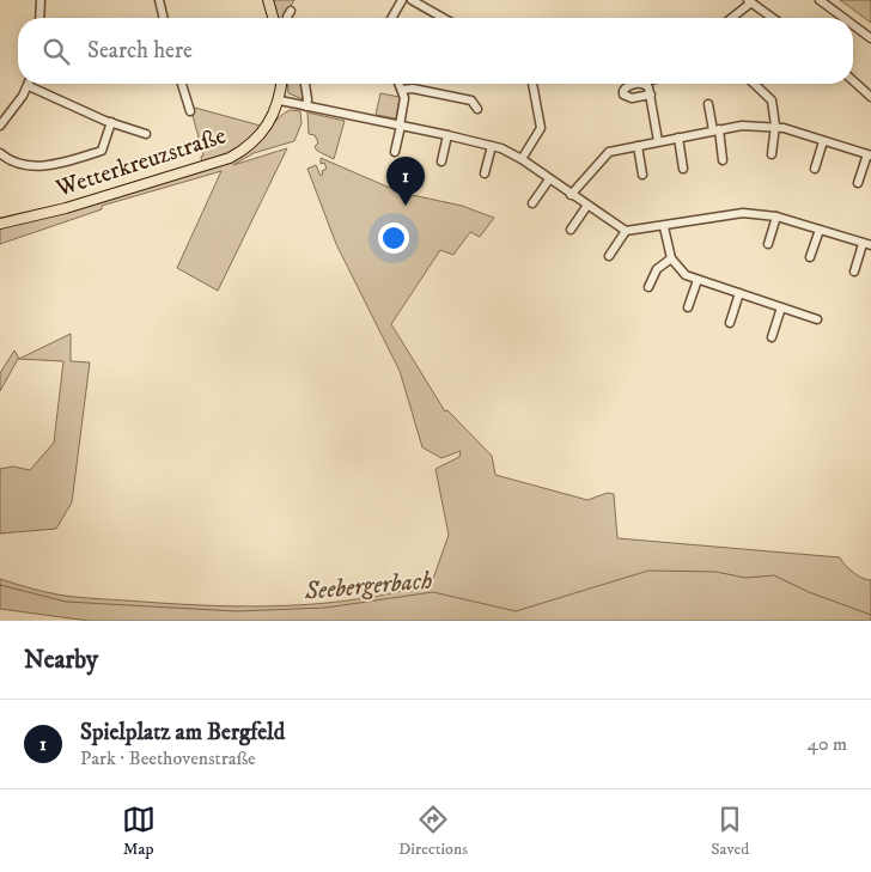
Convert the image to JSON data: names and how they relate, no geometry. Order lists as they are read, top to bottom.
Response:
{
  "streets": {
    "main road": ["Wetterkreuzstraße"]
  },
  "water": ["Seebergerbach"],
  "page": {
    "search": "Search here",
    "pins": "1",
    "heading": "Nearby",
    "list": [
      {
        "mark": "1",
        "name": "Spielplatz am Bergfeld",
        "note": "Park · Beethovenstraße",
        "value": "40 m"
      }
    ],
    "nav": ["Map", "Directions", "Saved"]
  }
}
